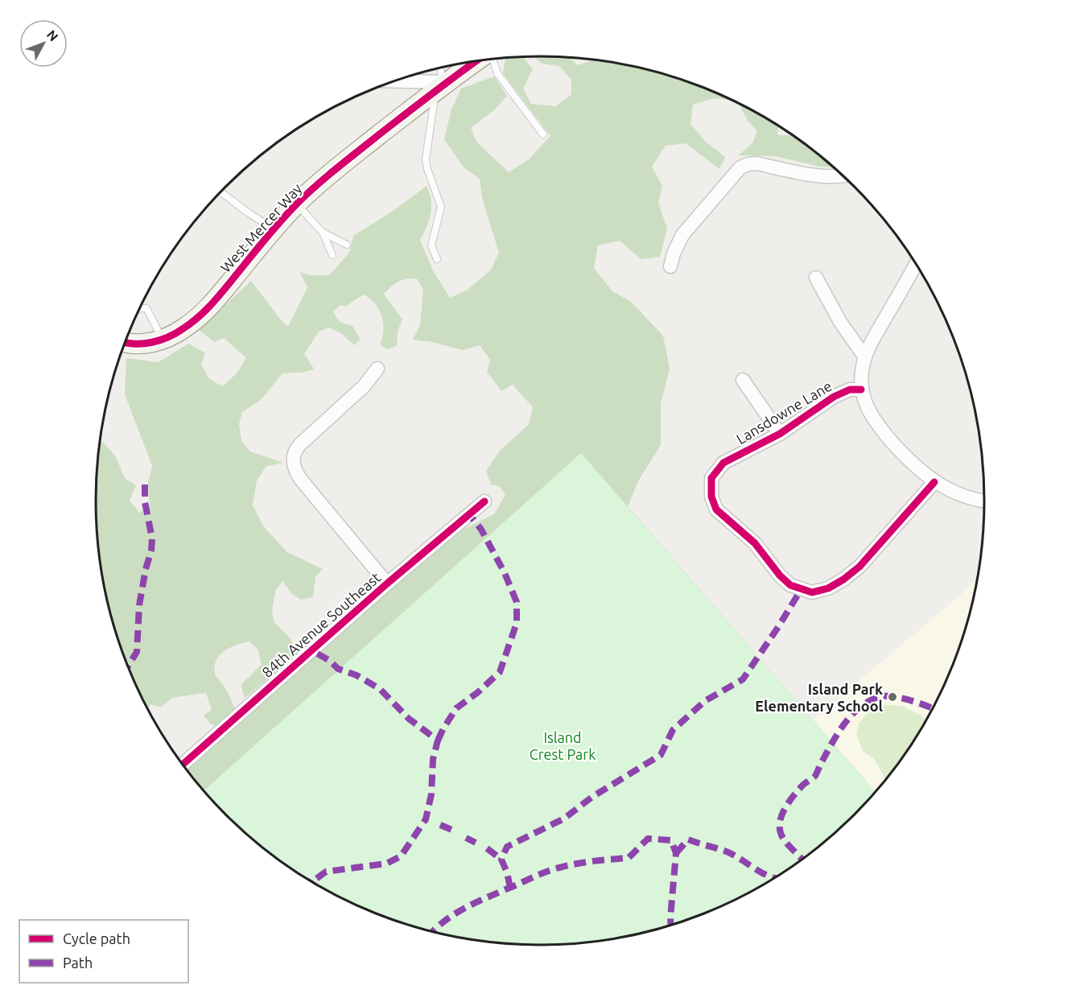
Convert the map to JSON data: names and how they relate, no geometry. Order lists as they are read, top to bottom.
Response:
{
  "streets": {
    "street": ["West Mercer Way", "Lansdowne Lane", "84th Avenue Southeast"]
  },
  "parks": ["Island Crest Park"],
  "places": ["Island Park Elementary School"],
  "legend": ["Cycle path", "Path"],
  "north": "top right"
}
